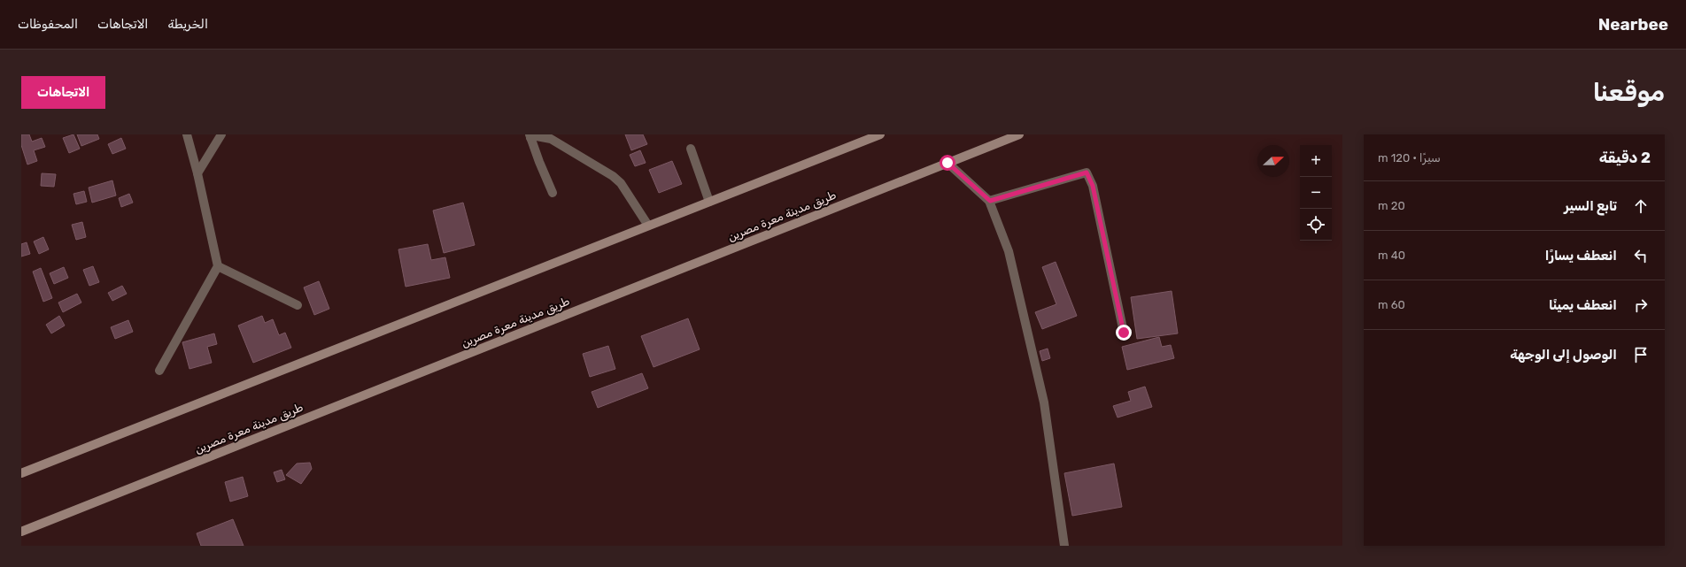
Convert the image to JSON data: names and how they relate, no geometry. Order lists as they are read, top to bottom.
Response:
{
  "streets": {
    "main road": ["طريق مدينة معرة مصرين"]
  },
  "north": "right",
  "page": {
    "header": "Nearbee",
    "nav": ["الخريطة", "الاتجاهات", "المحفوظات"],
    "buttons": "الاتجاهات",
    "title": "موقعنا",
    "heading": ["2 دقيقة", "سيرًا · 120 m"],
    "map_buttons": ["+", "−"],
    "list": [
      ["تابع السير", "20 m"],
      ["انعطف يسارًا", "40 m"],
      ["انعطف يمينًا", "60 m"],
      "الوصول إلى الوجهة"
    ]
  }
}
